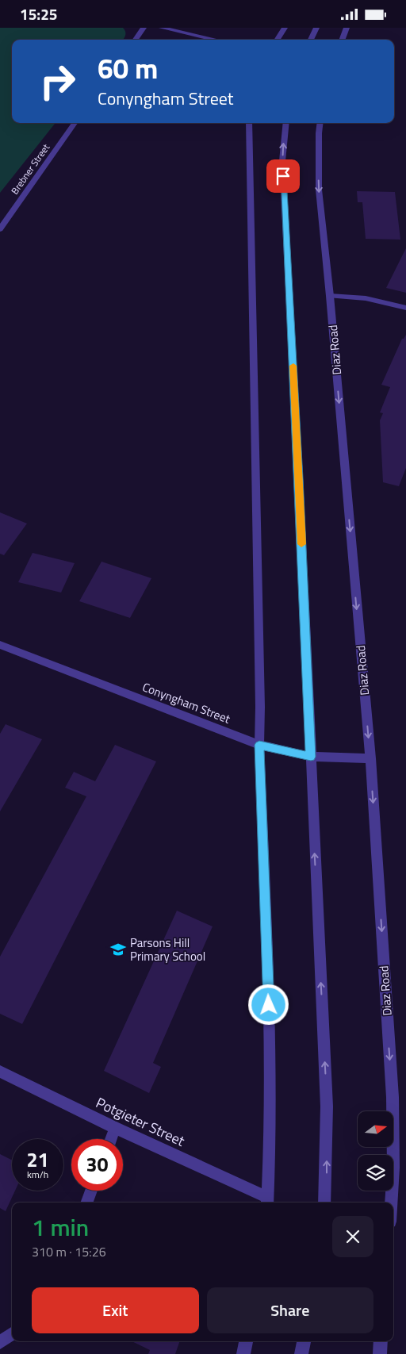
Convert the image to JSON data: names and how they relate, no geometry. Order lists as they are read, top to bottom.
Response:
{
  "streets": {
    "street": [
      "Brebner Street",
      "Diaz Road",
      "Conyngham Street",
      "Potgieter Street"
    ]
  },
  "crossings": [
    ["Diaz Road", "Conyngham Street"]
  ],
  "places": {
    "school or university": ["Parsons Hill Primary School"]
  },
  "north": "right",
  "page": {
    "status": "15:25",
    "turn": ["60 m", "Conyngham Street"],
    "speed": "21 km/h",
    "limit": "30",
    "heading": ["1 min", "310 m · 15:26"],
    "buttons": ["Exit", "Share"]
  }
}
